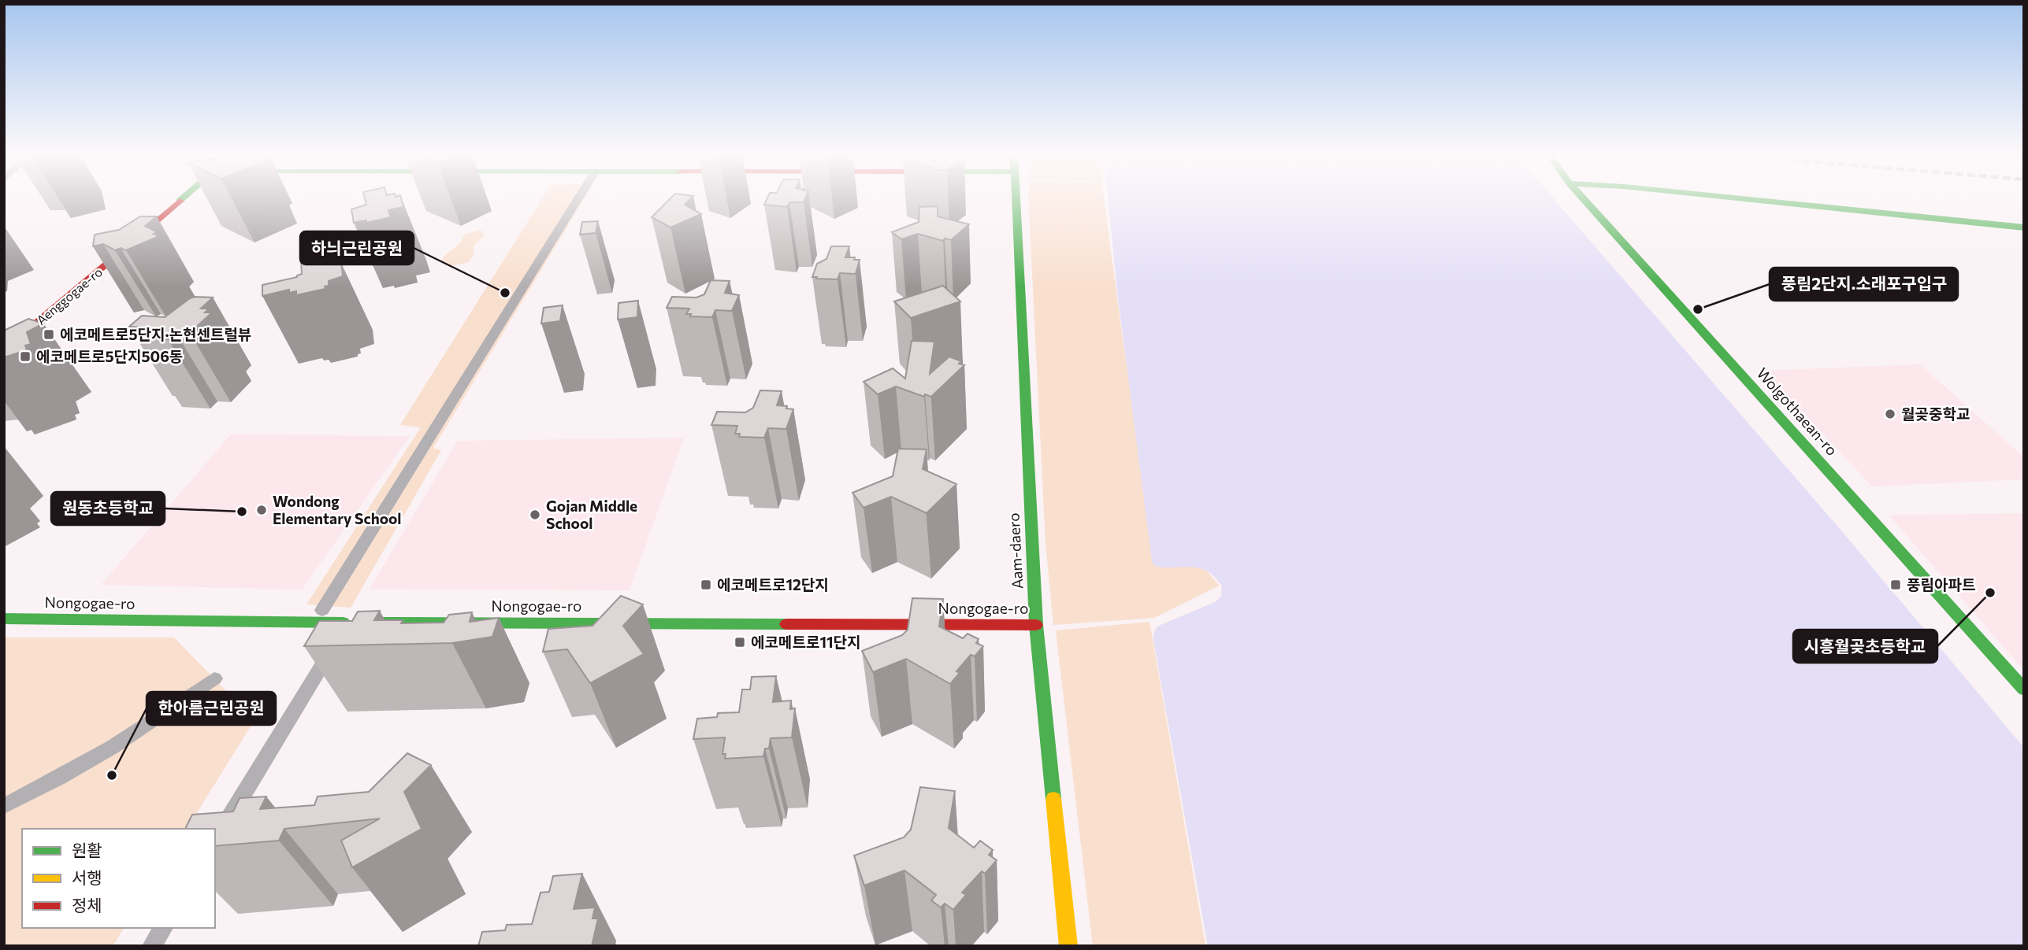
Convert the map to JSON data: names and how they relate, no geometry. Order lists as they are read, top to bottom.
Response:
{
  "streets": {
    "street": [
      "Aenggogae-ro",
      "Wolgothaean-ro",
      "Aam-daero",
      "Nongogae-ro"
    ]
  },
  "crossings": [
    ["Aam-daero", "Nongogae-ro"]
  ],
  "places": {
    "other": [
      "하늬근린공원",
      "풍림2단지.소래포구입구",
      "월곶중학교",
      "Wondong Elementary School",
      "원동초등학교",
      "Gojan Middle School",
      "시흥월곶초등학교",
      "한아름근린공원"
    ],
    "transit": [
      "에코메트로5단지·논현센트럴뷰",
      "에코메트로5단지506동",
      "에코메트로12단지",
      "풍림아파트",
      "에코메트로11단지"
    ]
  },
  "legend": ["원활", "서행", "정체"]
}
